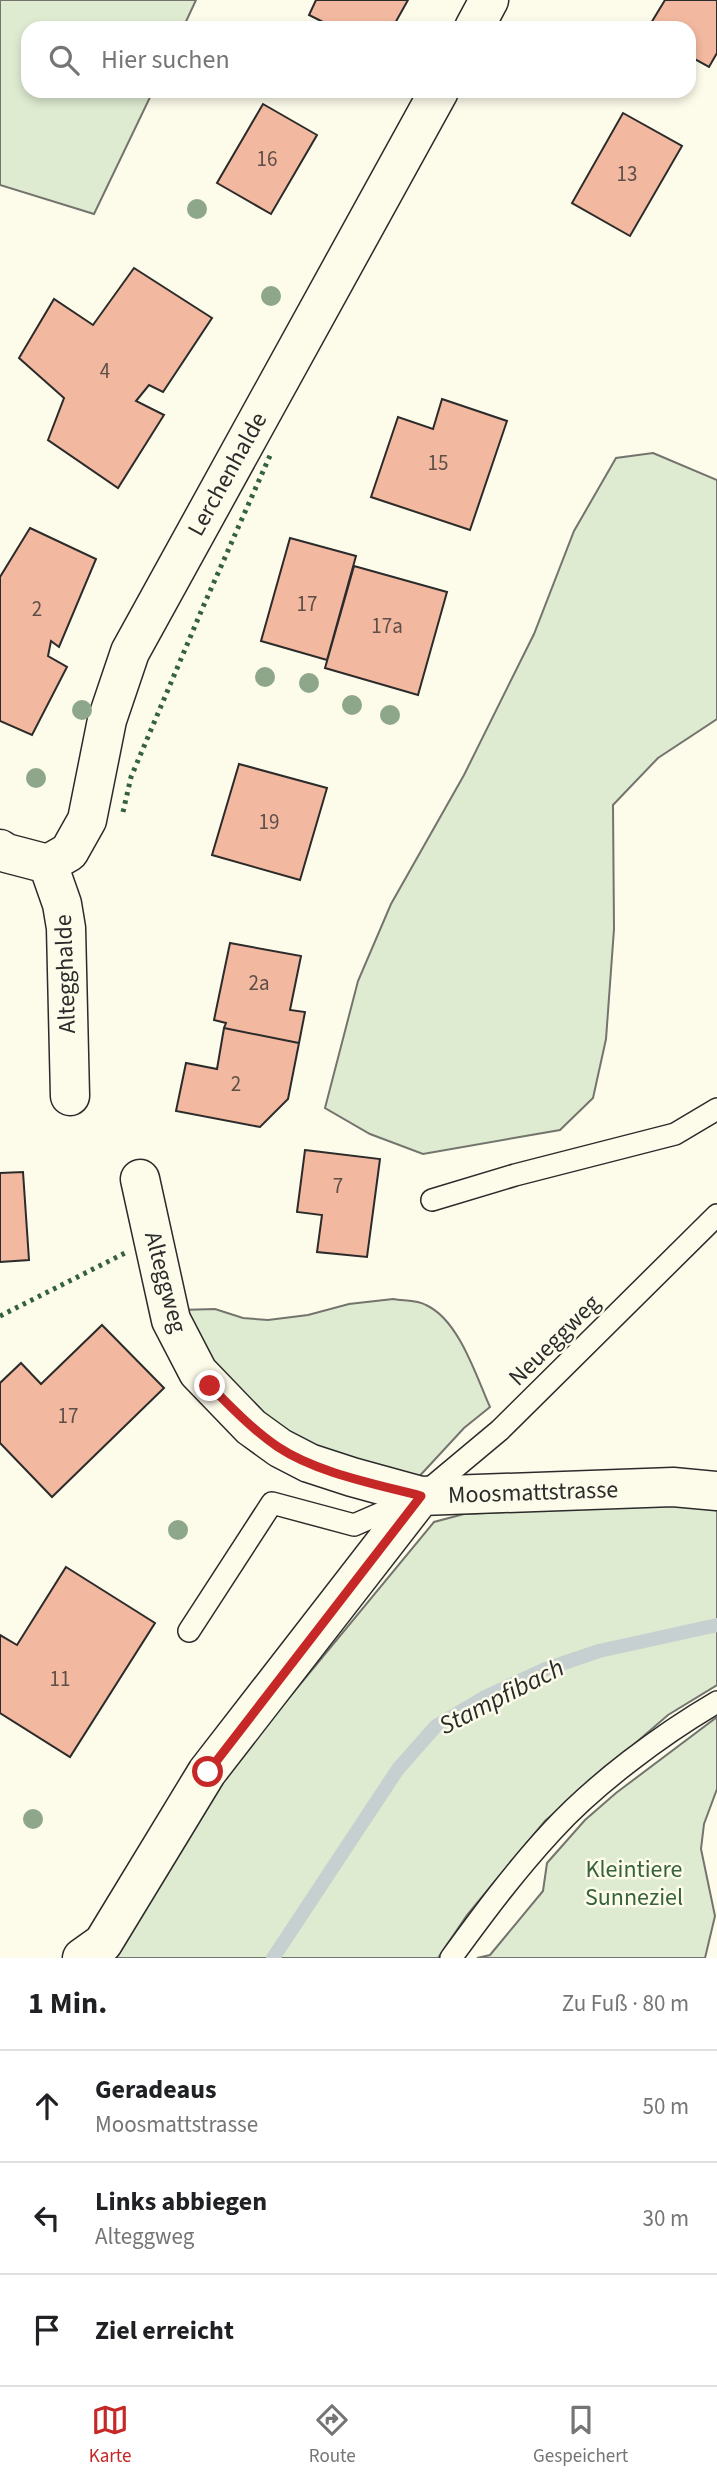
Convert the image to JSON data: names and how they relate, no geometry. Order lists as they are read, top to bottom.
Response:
{
  "streets": {
    "street": [
      "Lerchenhalde",
      "Altegghalde",
      "Alteggweg",
      "Moosmattstrasse"
    ],
    "lane": ["Neueggweg"]
  },
  "crossings": [
    ["Lerchenhalde", "Altegghalde"],
    ["Alteggweg", "Neueggweg"],
    ["Alteggweg", "Moosmattstrasse"],
    ["Neueggweg", "Moosmattstrasse"]
  ],
  "water": ["Stampfibach"],
  "parks": ["Kleintiere Sunneziel"],
  "house_numbers": [
    "16",
    "13",
    "4",
    "15",
    "17",
    "2",
    "17a",
    "19",
    "2a",
    "2",
    "7",
    "17",
    "11"
  ],
  "page": {
    "search": "Hier suchen",
    "heading": ["1 Min.", "Zu Fuß · 80 m"],
    "list": [
      ["Geradeaus", "Moosmattstrasse", "50 m"],
      ["Links abbiegen", "Alteggweg", "30 m"],
      "Ziel erreicht"
    ],
    "nav": ["Karte", "Route", "Gespeichert"]
  }
}
